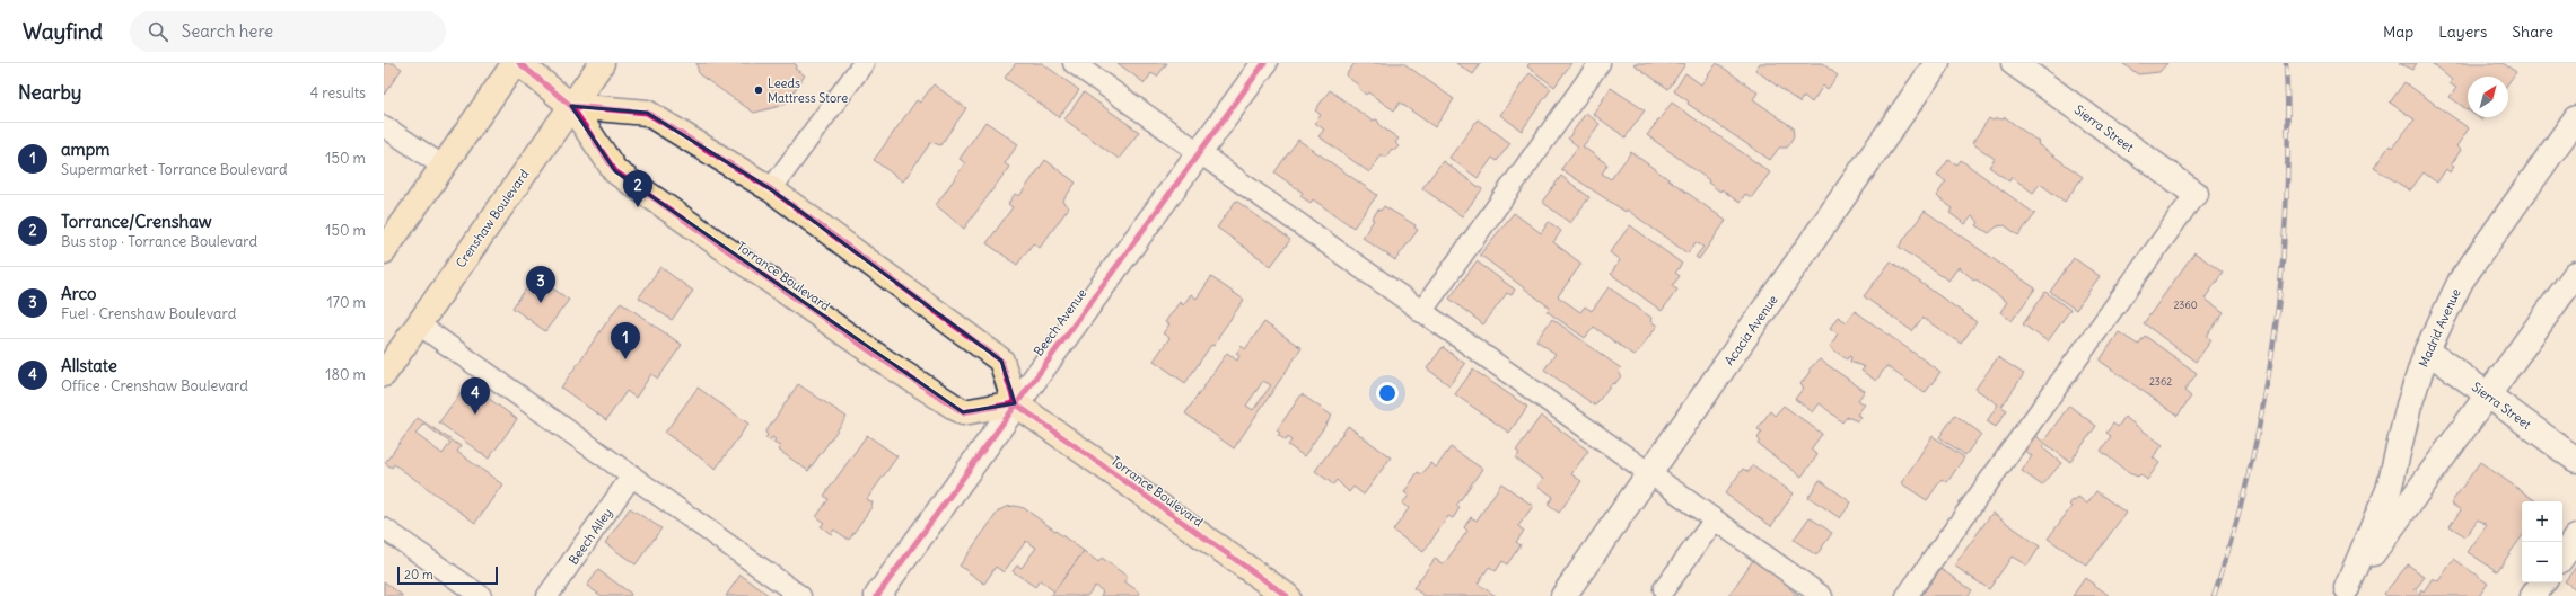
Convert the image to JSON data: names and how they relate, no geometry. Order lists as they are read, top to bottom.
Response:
{
  "streets": {
    "main road": ["Crenshaw Boulevard", "Torrance Boulevard"],
    "street": [
      "Sierra Street",
      "Beech Avenue",
      "Madrid Avenue",
      "Acacia Avenue"
    ],
    "lane": ["Beech Alley"]
  },
  "crossings": [
    ["Sierra Street", "Madrid Avenue"],
    ["Crenshaw Boulevard", "Torrance Boulevard"],
    ["Torrance Boulevard", "Beech Avenue"]
  ],
  "places": ["Leeds Mattress Store"],
  "house_numbers": ["2360", "2362"],
  "scale_bar": "20 m",
  "north": "top right",
  "page": {
    "header": "Wayfind",
    "search": "Search here",
    "nav": ["Map", "Layers", "Share"],
    "heading": ["Nearby", "4 results"],
    "list": [
      {
        "mark": "1",
        "name": "ampm",
        "note": "Supermarket · Torrance Boulevard",
        "value": "150 m"
      },
      {
        "mark": "2",
        "name": "Torrance/Crenshaw",
        "note": "Bus stop · Torrance Boulevard",
        "value": "150 m"
      },
      {
        "mark": "3",
        "name": "Arco",
        "note": "Fuel · Crenshaw Boulevard",
        "value": "170 m"
      },
      {
        "mark": "4",
        "name": "Allstate",
        "note": "Office · Crenshaw Boulevard",
        "value": "180 m"
      }
    ],
    "pins": [
      "2",
      "3",
      "1",
      "4"
    ],
    "map_buttons": ["+", "−"],
    "scale": "20 m"
  }
}
